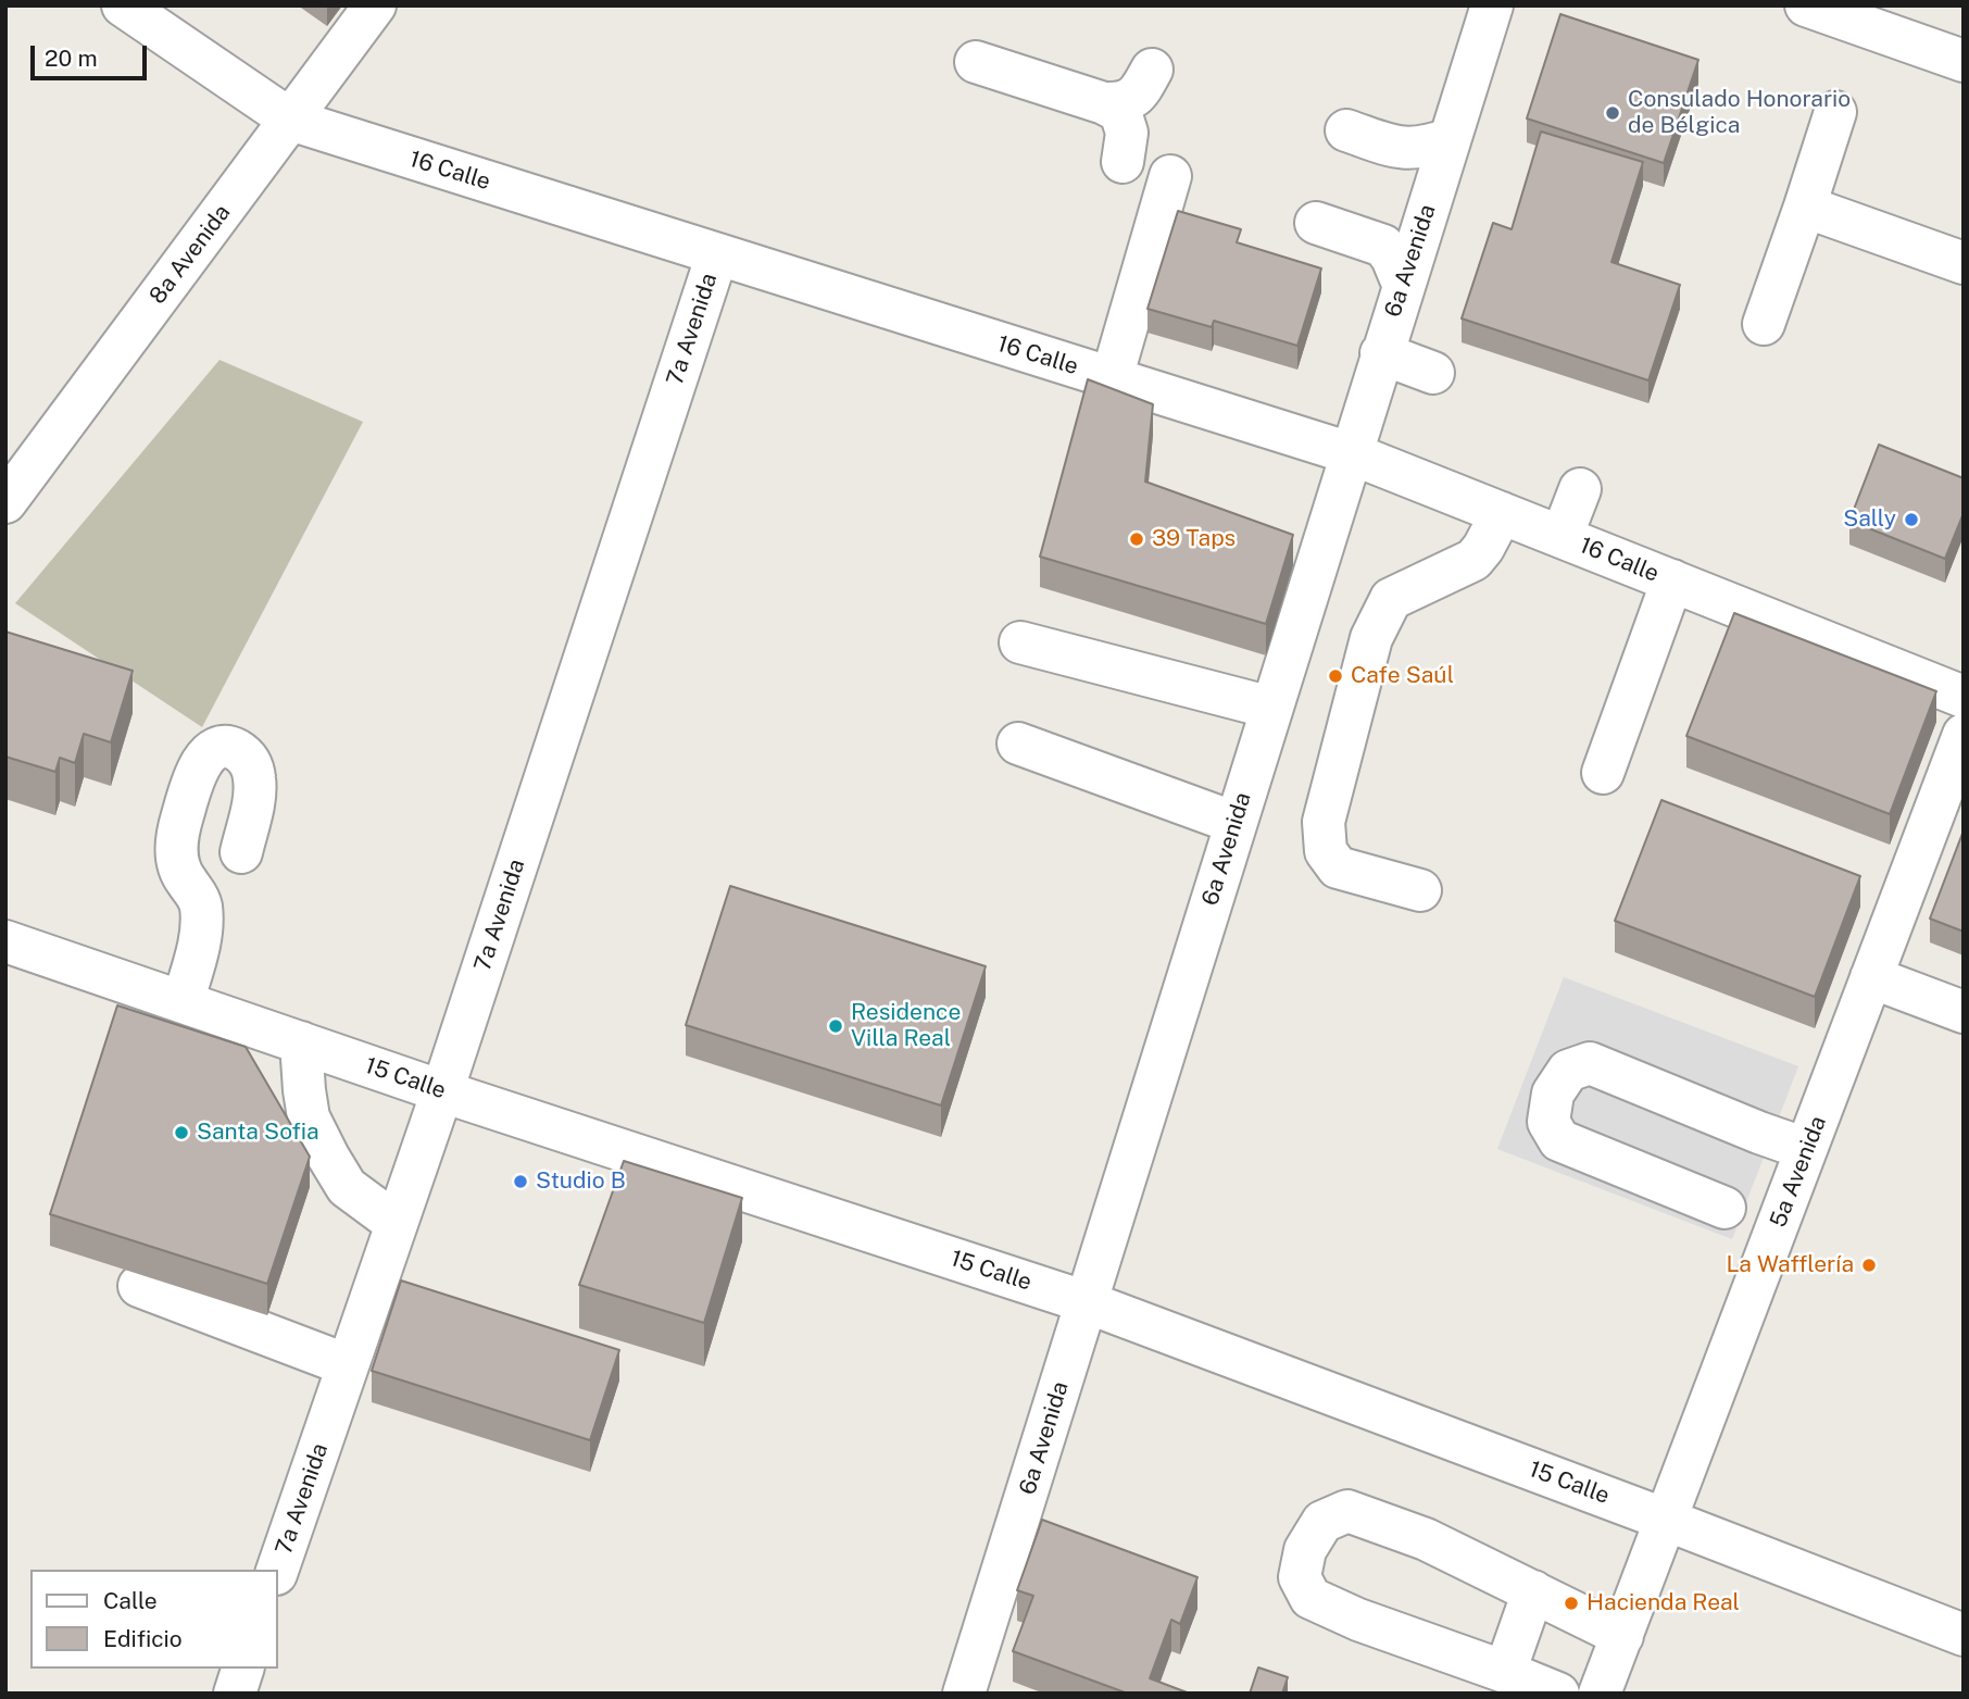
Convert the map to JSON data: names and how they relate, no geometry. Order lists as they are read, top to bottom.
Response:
{
  "streets": {
    "street": [
      "16 Calle",
      "8a Avenida",
      "6a Avenida",
      "7a Avenida",
      "15 Calle",
      "5a Avenida"
    ]
  },
  "crossings": [
    ["16 Calle", "8a Avenida"],
    ["16 Calle", "6a Avenida"],
    ["16 Calle", "7a Avenida"],
    ["6a Avenida", "15 Calle"],
    ["7a Avenida", "15 Calle"],
    ["15 Calle", "5a Avenida"]
  ],
  "places": [
    "Consulado Honorario de Bélgica",
    "Sally",
    "39 Taps",
    "Cafe Saúl",
    "Residence Villa Real",
    "Santa Sofia",
    "Studio B",
    "La Wafflería",
    "Hacienda Real"
  ],
  "legend": ["Calle", "Edificio"],
  "scale_bar": "20 m"
}
